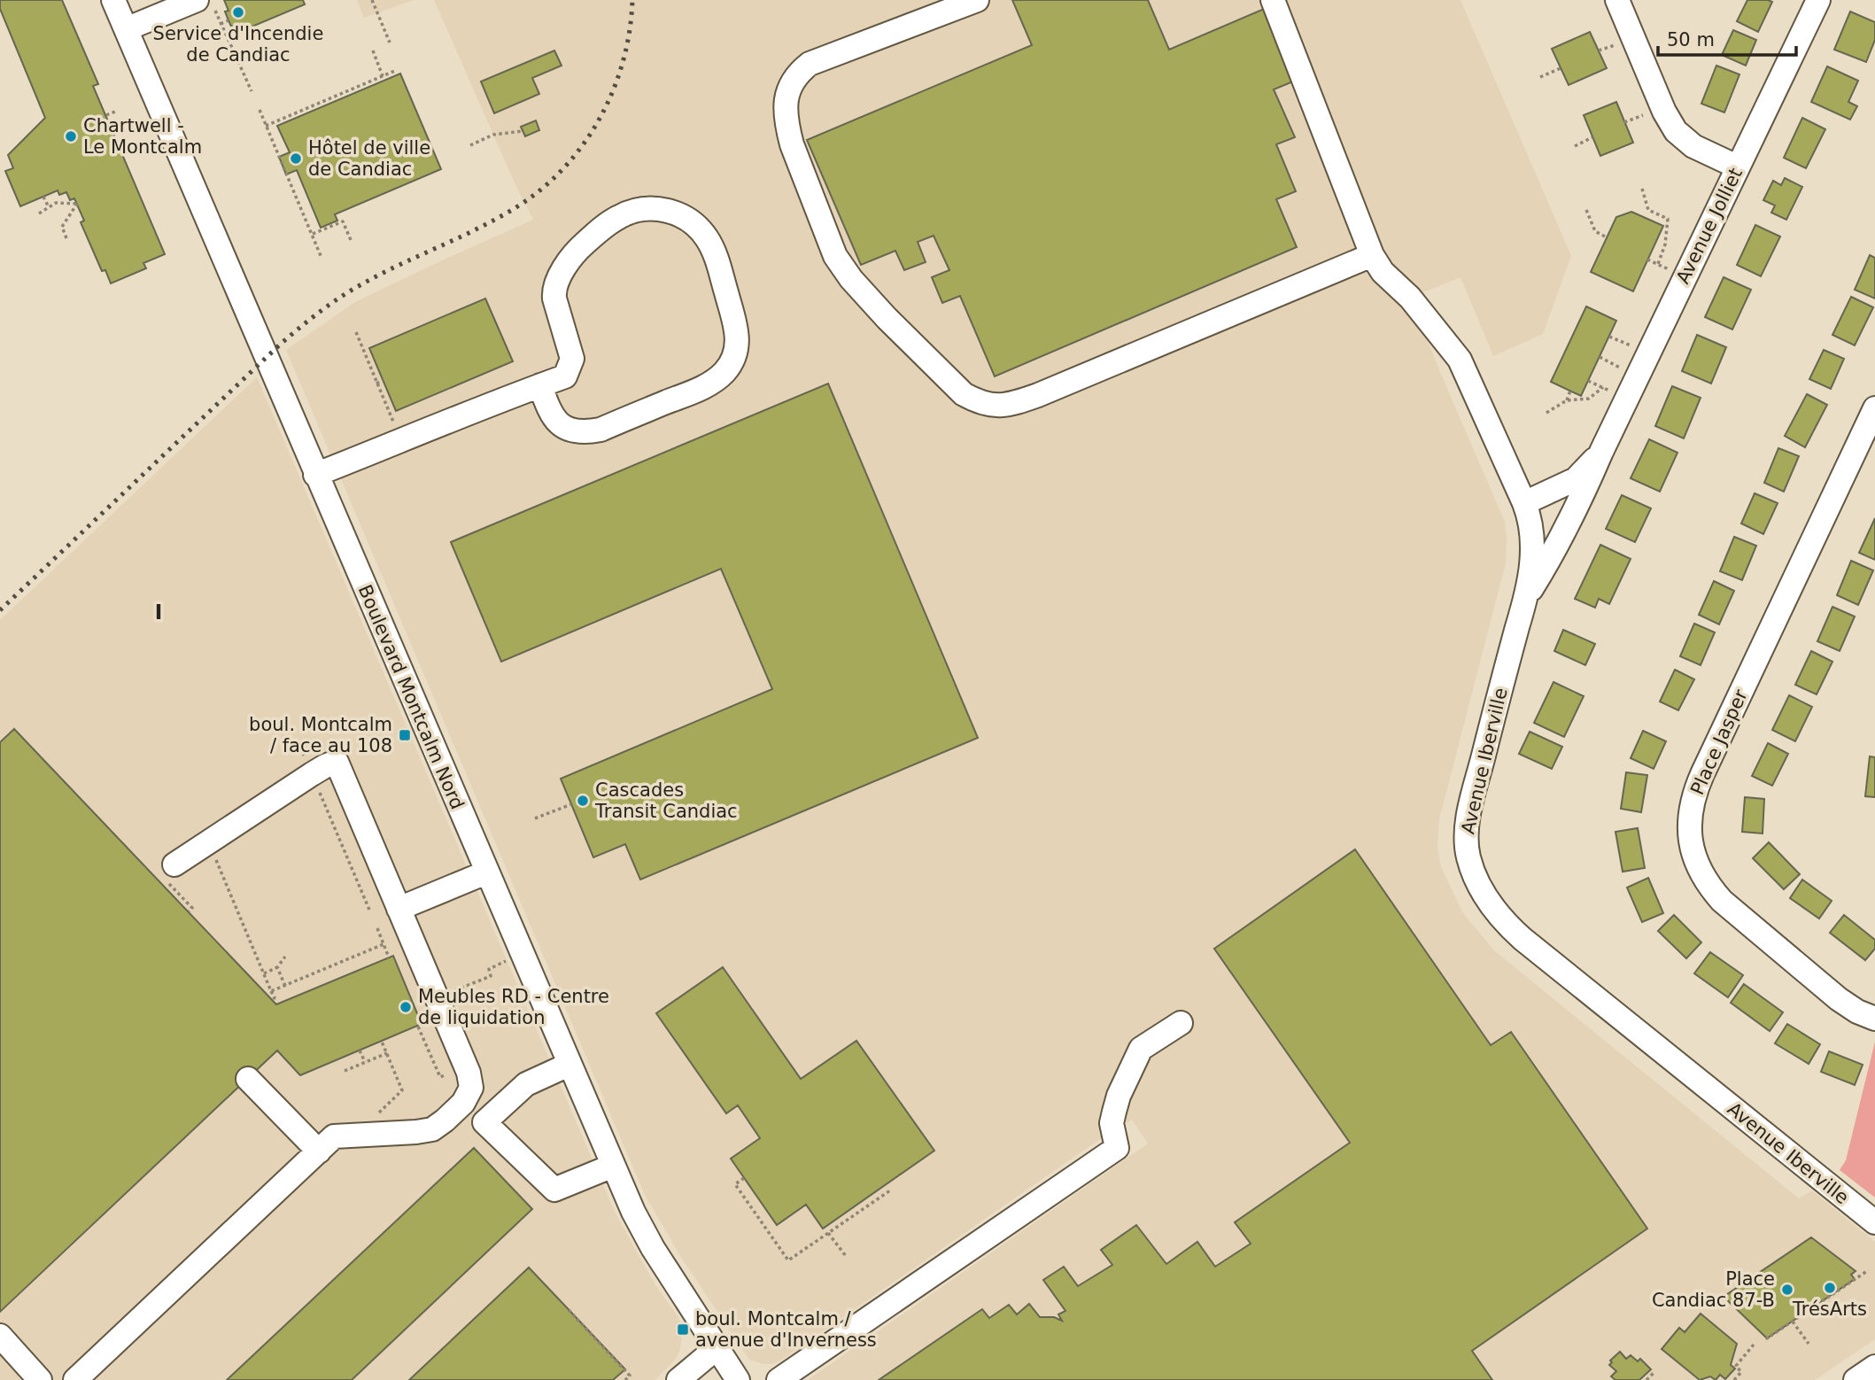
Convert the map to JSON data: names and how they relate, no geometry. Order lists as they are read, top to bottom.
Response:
{
  "streets": {
    "street": [
      "Avenue Jolliet",
      "Boulevard Montcalm Nord",
      "Place Jasper",
      "Avenue Iberville"
    ]
  },
  "crossings": [
    ["Avenue Jolliet", "Avenue Iberville"]
  ],
  "districts": ["I"],
  "places": {
    "other": [
      "Service d'Incendie de Candiac",
      "Chartwell - Le Montcalm",
      "Hôtel de ville de Candiac",
      "Cascades Transit Candiac",
      "Meubles RD - Centre de liquidation",
      "TrésArts",
      "Place Candiac 87-B"
    ],
    "transit": ["boul. Montcalm / face au 108", "boul. Montcalm / avenue d'Inverness"]
  },
  "scale_bar": "50 m"
}
